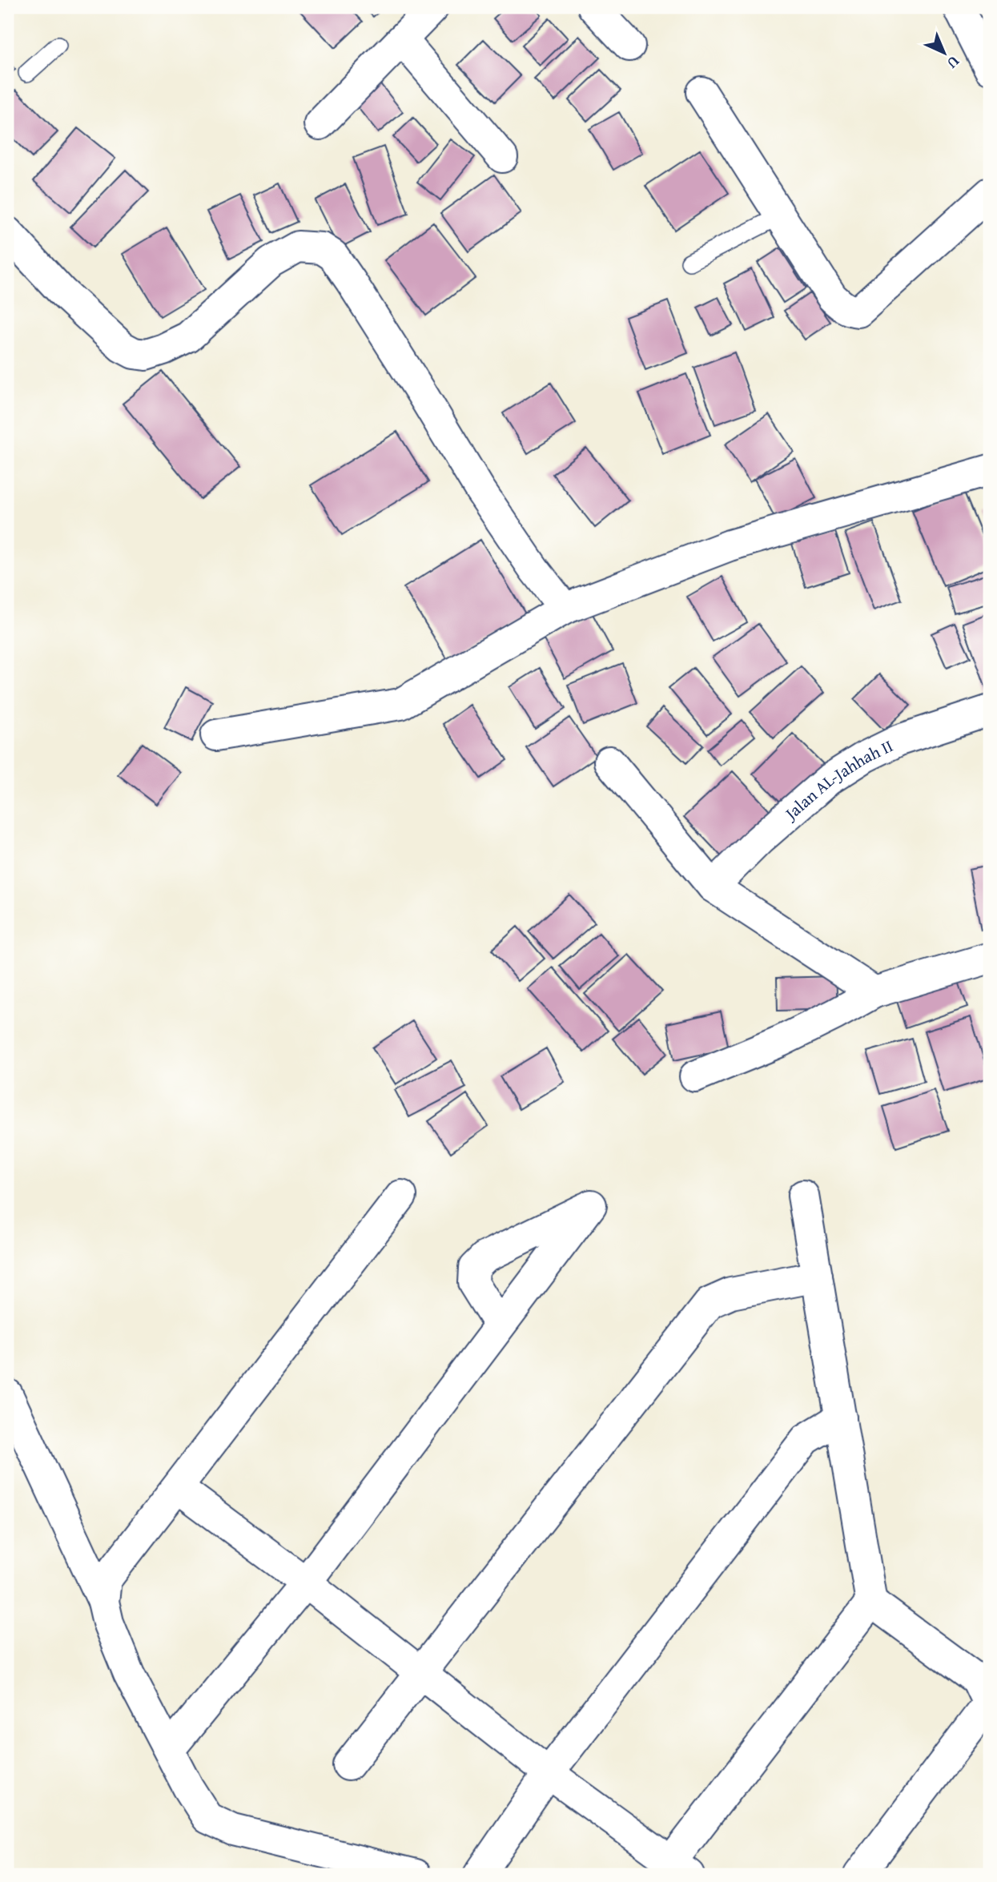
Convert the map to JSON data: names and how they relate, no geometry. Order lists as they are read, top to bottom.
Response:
{
  "streets": {
    "street": ["Jalan AL-Jahhah II"]
  },
  "north": "bottom right"
}
